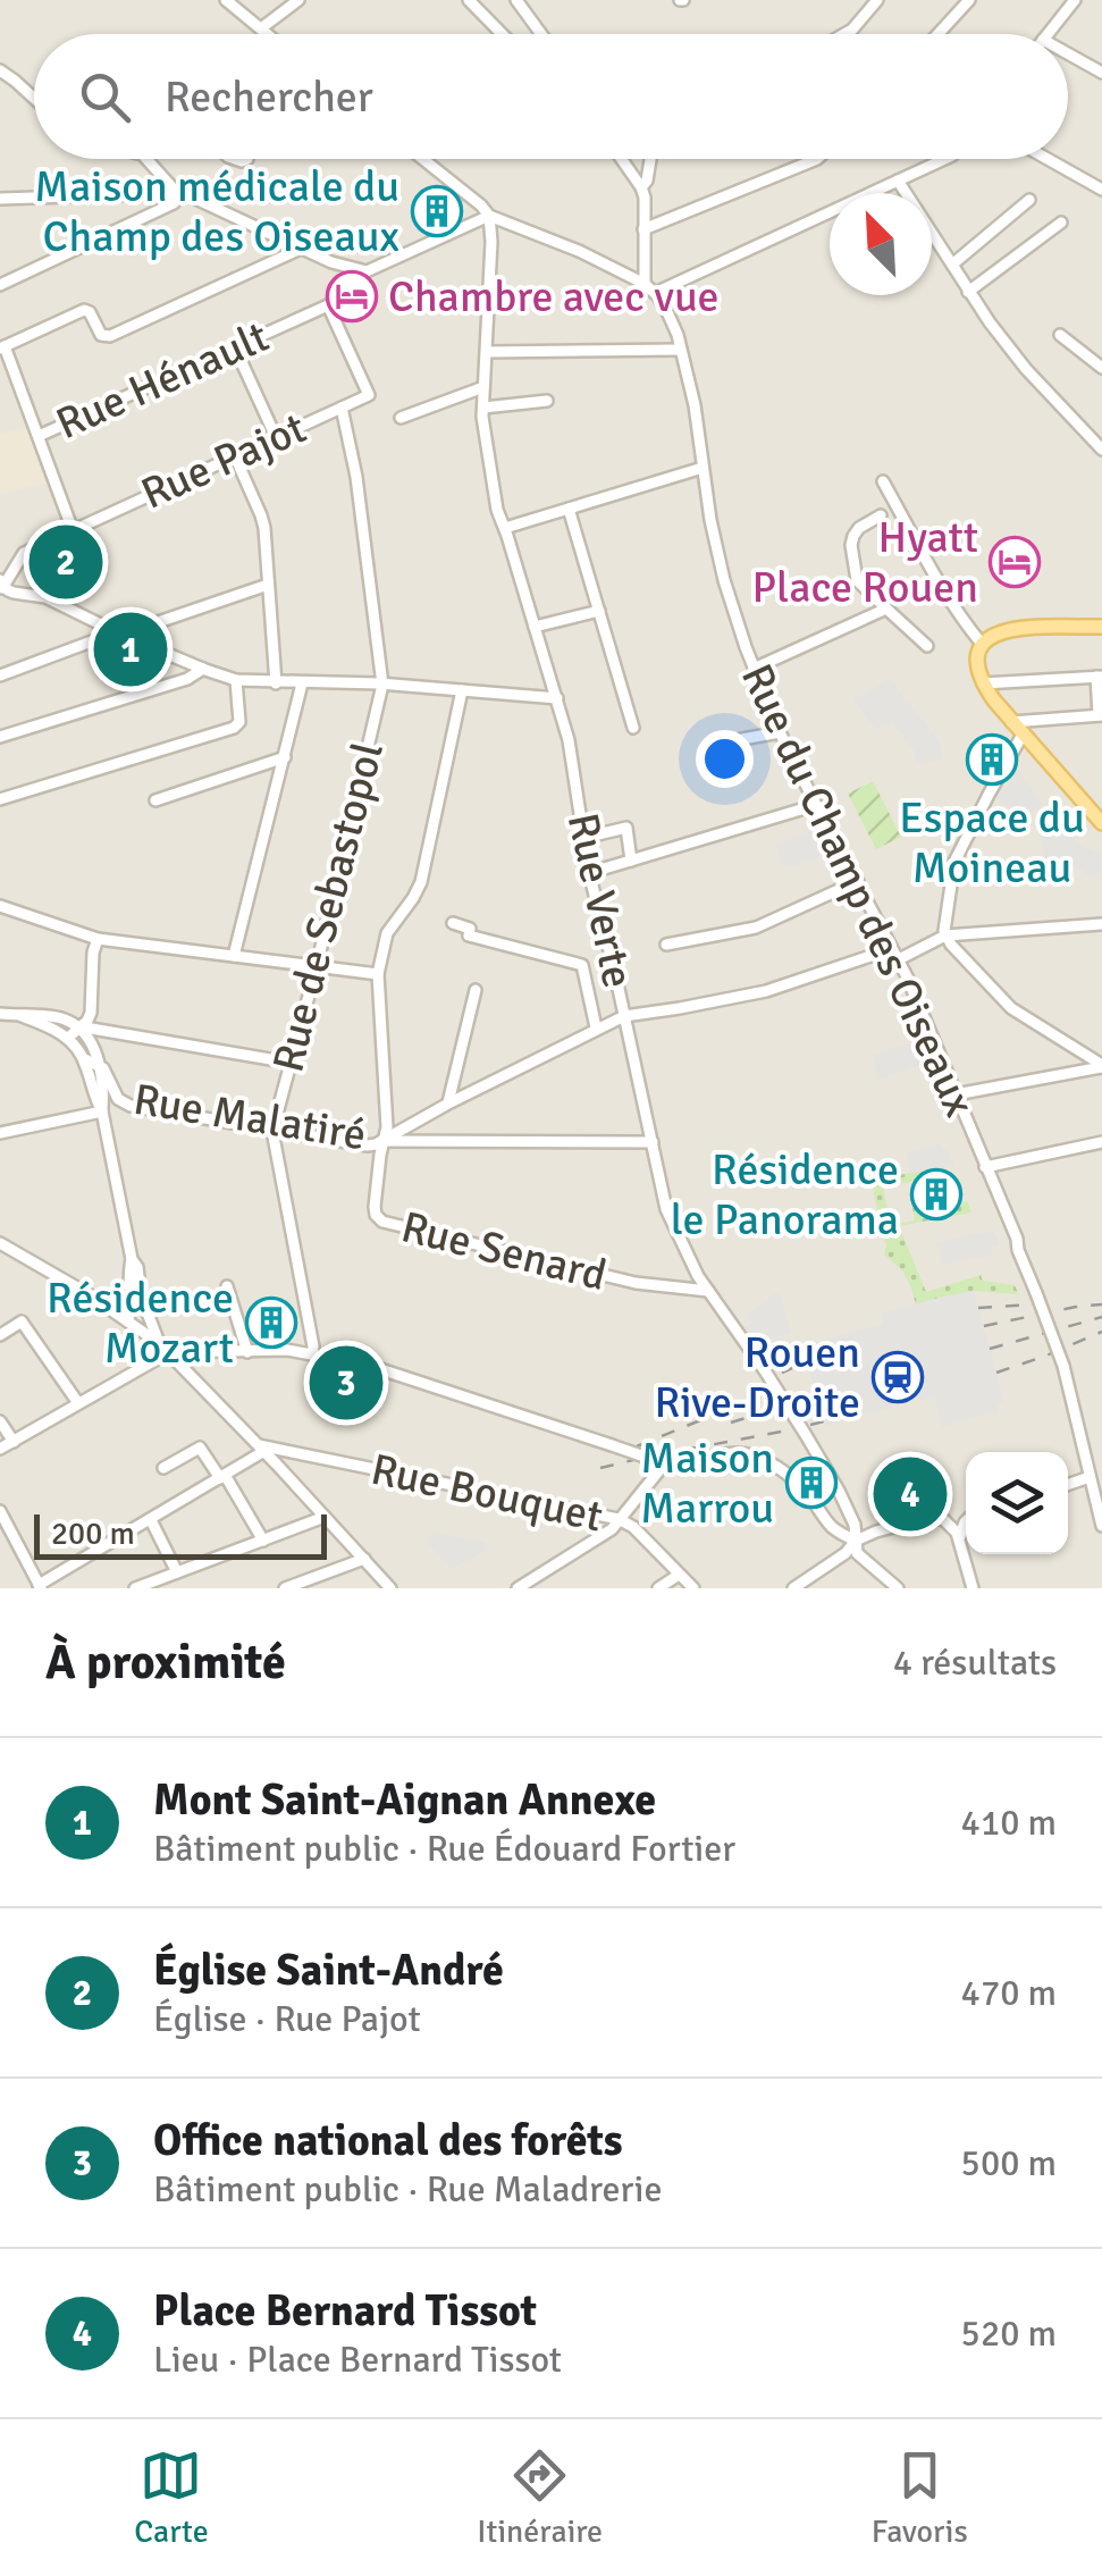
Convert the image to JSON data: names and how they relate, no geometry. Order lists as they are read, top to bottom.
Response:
{
  "streets": {
    "street": [
      "Rue Hénault",
      "Rue Pajot",
      "Rue du Champ des Oiseaux",
      "Rue Verte",
      "Rue de Sebastopol",
      "Rue Malatiré",
      "Rue Senard",
      "Rue Bouquet"
    ]
  },
  "crossings": [
    ["Rue Hénault", "Rue Pajot"],
    ["Rue Hénault", "Rue du Champ des Oiseaux"],
    ["Rue Hénault", "Rue Verte"],
    ["Rue du Champ des Oiseaux", "Rue Verte"],
    ["Rue du Champ des Oiseaux", "Rue Malatiré"],
    ["Rue Verte", "Rue Malatiré"],
    ["Rue Verte", "Rue Senard"],
    ["Rue de Sebastopol", "Rue Malatiré"],
    ["Rue Malatiré", "Rue Senard"]
  ],
  "places": {
    "building": [
      "Maison médicale du Champ des Oiseaux",
      "Espace du Moineau",
      "Résidence le Panorama",
      "Résidence Mozart",
      "Maison Marrou"
    ],
    "hotel": ["Chambre avec vue", "Hyatt Place Rouen"],
    "station": ["Rouen Rive-Droite"]
  },
  "scale_bar": "200 m",
  "north": "top left",
  "page": {
    "search": "Rechercher",
    "pins": [
      "2",
      "1",
      "3",
      "4"
    ],
    "scale": "200 m",
    "heading": ["À proximité", "4 résultats"],
    "list": [
      {
        "mark": "1",
        "name": "Mont Saint-Aignan Annexe",
        "note": "Bâtiment public · Rue Édouard Fortier",
        "value": "410 m"
      },
      {
        "mark": "2",
        "name": "Église Saint-André",
        "note": "Église · Rue Pajot",
        "value": "470 m"
      },
      {
        "mark": "3",
        "name": "Office national des forêts",
        "note": "Bâtiment public · Rue Maladrerie",
        "value": "500 m"
      },
      {
        "mark": "4",
        "name": "Place Bernard Tissot",
        "note": "Lieu · Place Bernard Tissot",
        "value": "520 m"
      }
    ],
    "nav": ["Carte", "Itinéraire", "Favoris"]
  }
}
